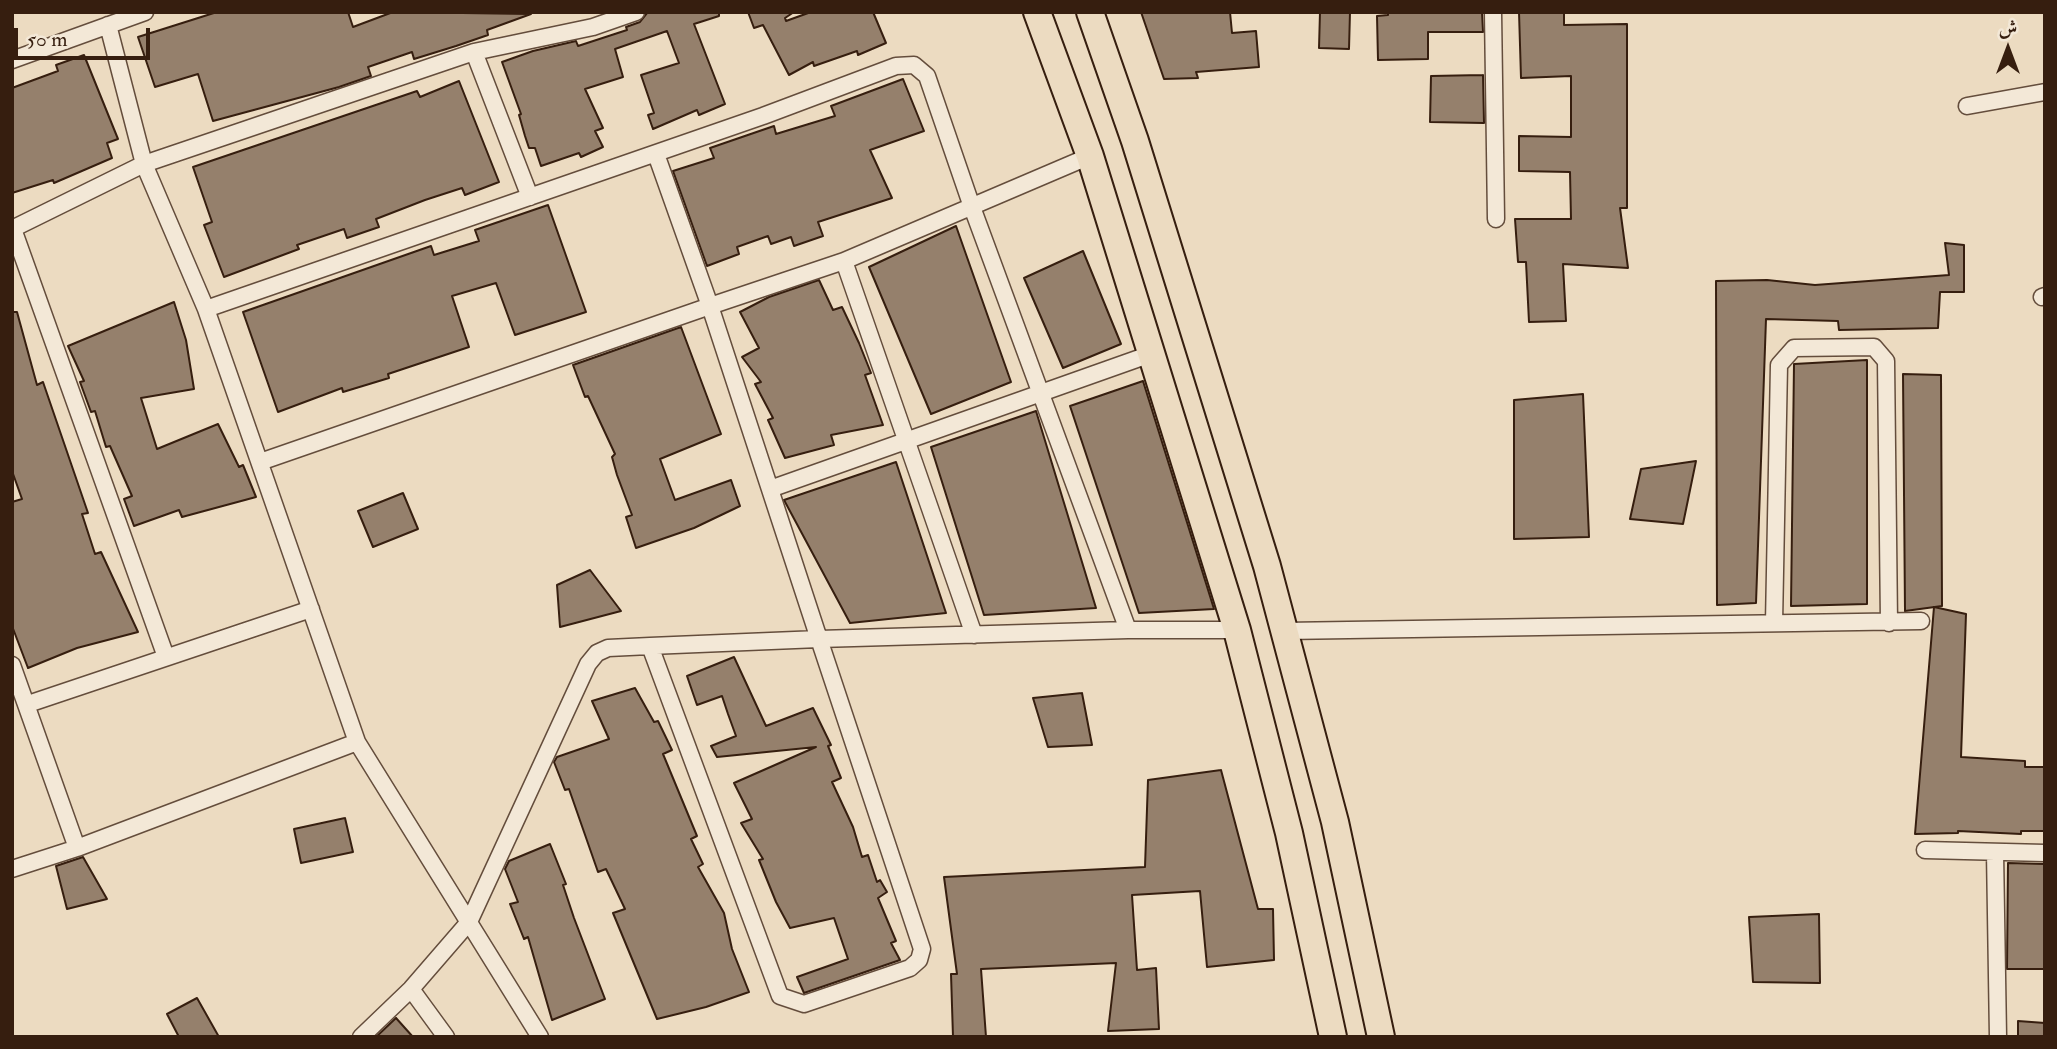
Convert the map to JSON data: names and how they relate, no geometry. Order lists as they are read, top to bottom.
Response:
{
  "scale_bar": "50 m",
  "north": "top"
}
